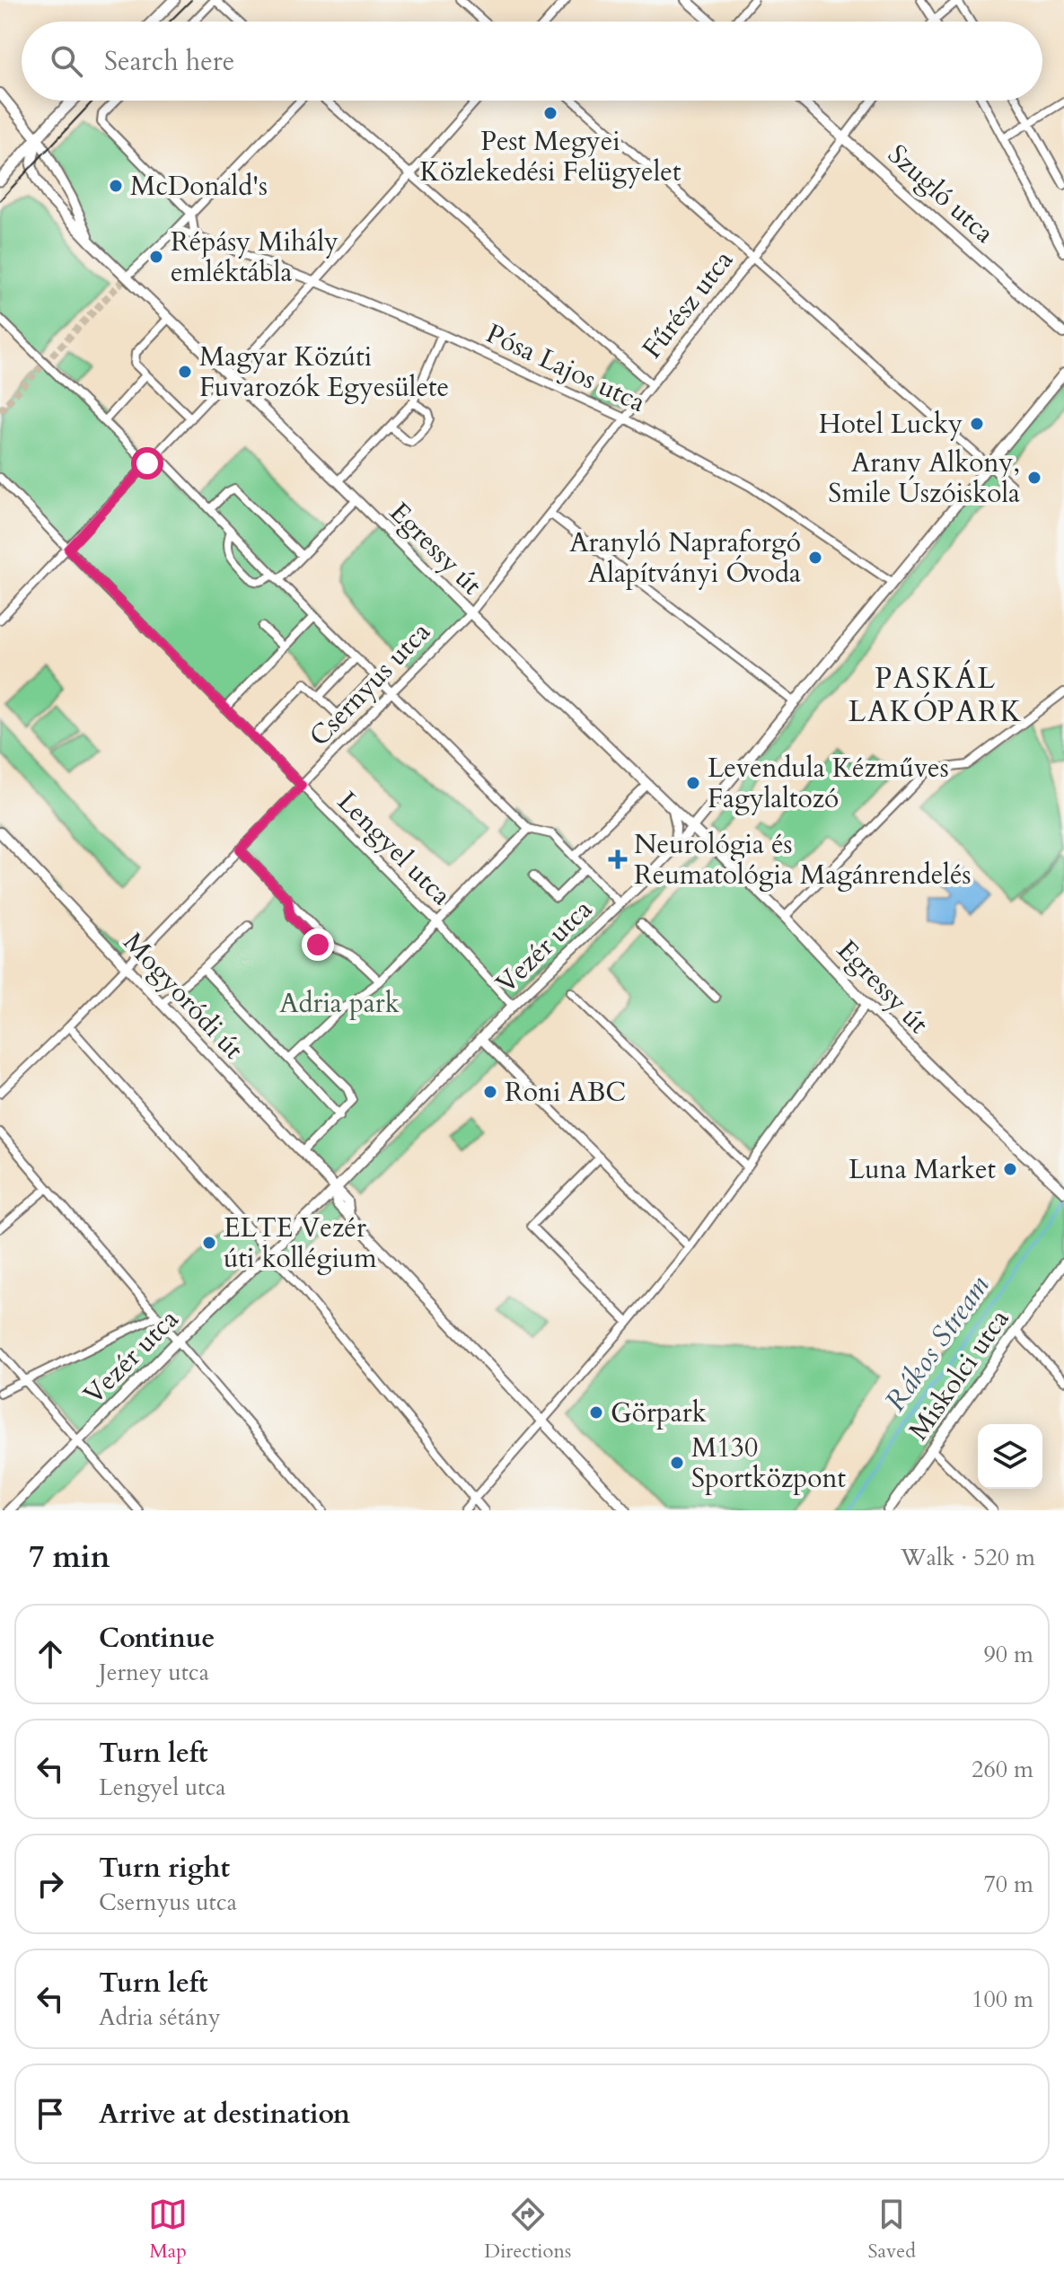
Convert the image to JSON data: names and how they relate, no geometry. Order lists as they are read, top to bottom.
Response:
{
  "streets": {
    "street": [
      "Szugló utca",
      "Fűrész utca",
      "Pósa Lajos utca",
      "Egressy út",
      "Csernyus utca",
      "Lengyel utca",
      "Vezér utca",
      "Mogyoródi út",
      "Miskolci utca"
    ]
  },
  "crossings": [
    ["Szugló utca", "Fűrész utca"],
    ["Fűrész utca", "Pósa Lajos utca"],
    ["Fűrész utca", "Egressy út"],
    ["Fűrész utca", "Csernyus utca"],
    ["Pósa Lajos utca", "Vezér utca"],
    ["Egressy út", "Csernyus utca"],
    ["Egressy út", "Vezér utca"],
    ["Csernyus utca", "Lengyel utca"],
    ["Csernyus utca", "Mogyoródi út"],
    ["Lengyel utca", "Vezér utca"],
    ["Vezér utca", "Mogyoródi út"]
  ],
  "districts": ["PASKÁL LAKÓPARK"],
  "water": ["Rákos Stream"],
  "parks": ["Adria park"],
  "places": {
    "other": [
      "Pest Megyei Közlekedési Felügyelet",
      "McDonald's",
      "Répásy Mihály emléktábla",
      "Magyar Közúti Fuvarozók Egyesülete",
      "Hotel Lucky",
      "Arany Alkony, Smile Úszóiskola",
      "Aranyló Napraforgó Alapítványi Óvoda",
      "Levendula Kézműves Fagylaltozó",
      "Roni ABC",
      "Luna Market",
      "ELTE Vezér úti kollégium",
      "Görpark",
      "M130 Sportközpont"
    ],
    "health": ["Neurológia és Reumatológia Magánrendelés"]
  },
  "page": {
    "search": "Search here",
    "heading": ["7 min", "Walk · 520 m"],
    "list": [
      ["Continue", "Jerney utca", "90 m"],
      ["Turn left", "Lengyel utca", "260 m"],
      ["Turn right", "Csernyus utca", "70 m"],
      ["Turn left", "Adria sétány", "100 m"],
      "Arrive at destination"
    ],
    "nav": ["Map", "Directions", "Saved"]
  }
}
